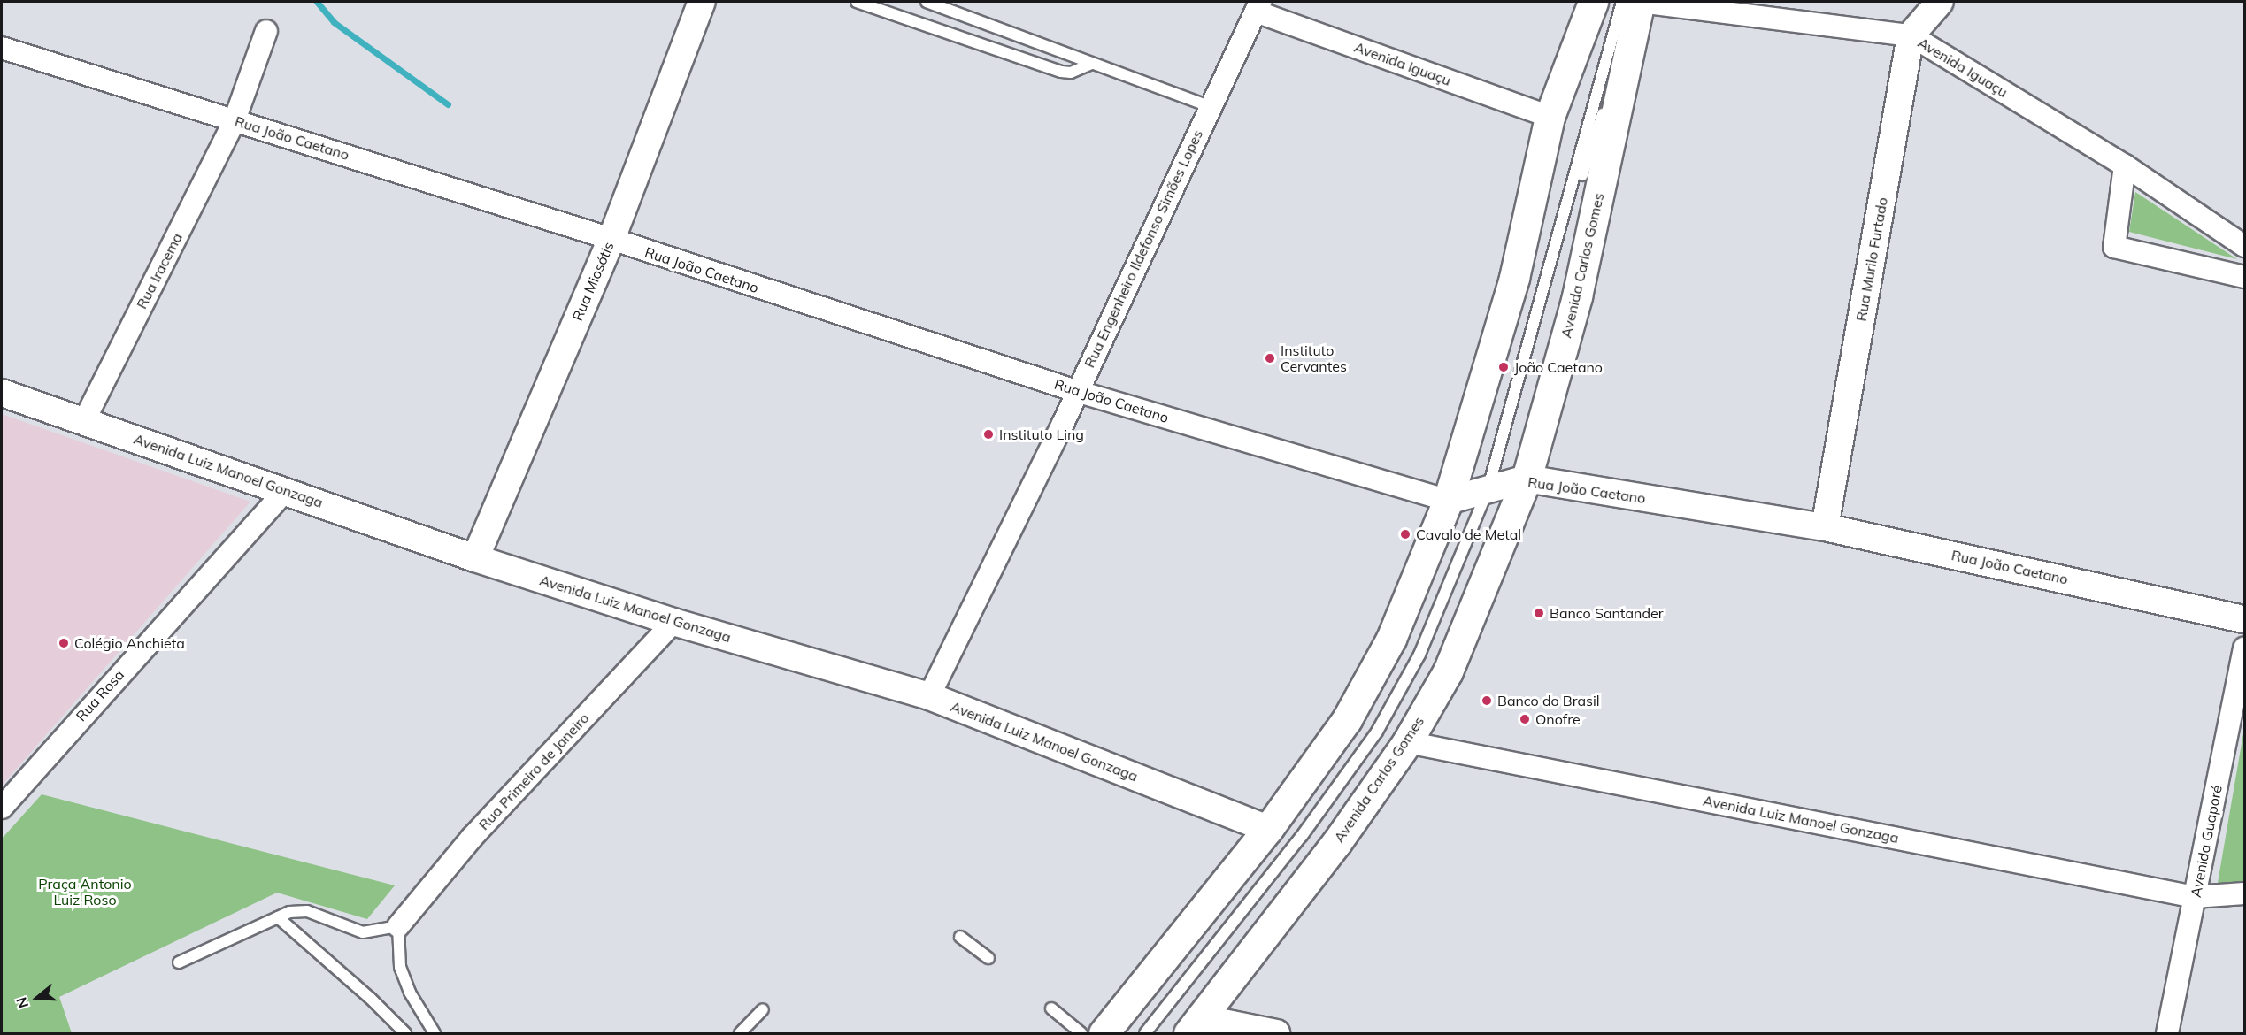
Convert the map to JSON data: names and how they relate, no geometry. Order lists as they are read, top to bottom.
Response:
{
  "streets": {
    "main road": ["Avenida Carlos Gomes"],
    "street": [
      "Avenida Iguaçu",
      "Rua João Caetano",
      "Rua Engenheiro Ildefonso Simões Lopes",
      "Rua Murilo Furtado",
      "Rua Iracema",
      "Rua Miosótis",
      "Avenida Luiz Manoel Gonzaga",
      "Rua Rosa",
      "Rua Primeiro de Janeiro",
      "Avenida Guaporé"
    ]
  },
  "crossings": [
    ["Avenida Iguaçu", "Rua Engenheiro Ildefonso Simões Lopes"],
    ["Avenida Iguaçu", "Rua Murilo Furtado"],
    ["Avenida Iguaçu", "Avenida Carlos Gomes"],
    ["Rua João Caetano", "Rua Engenheiro Ildefonso Simões Lopes"],
    ["Rua João Caetano", "Rua Murilo Furtado"],
    ["Rua João Caetano", "Avenida Carlos Gomes"],
    ["Rua João Caetano", "Rua Iracema"],
    ["Rua João Caetano", "Rua Miosótis"],
    ["Rua Engenheiro Ildefonso Simões Lopes", "Avenida Luiz Manoel Gonzaga"],
    ["Avenida Carlos Gomes", "Avenida Luiz Manoel Gonzaga"],
    ["Rua Iracema", "Avenida Luiz Manoel Gonzaga"],
    ["Rua Miosótis", "Avenida Luiz Manoel Gonzaga"],
    ["Avenida Luiz Manoel Gonzaga", "Rua Rosa"],
    ["Avenida Luiz Manoel Gonzaga", "Rua Primeiro de Janeiro"],
    ["Avenida Luiz Manoel Gonzaga", "Avenida Guaporé"]
  ],
  "parks": ["Praça Antonio Luiz Roso"],
  "places": [
    "Instituto Cervantes",
    "João Caetano",
    "Instituto Ling",
    "Cavalo de Metal",
    "Banco Santander",
    "Colégio Anchieta",
    "Banco do Brasil",
    "Onofre"
  ],
  "north": "left"
}
